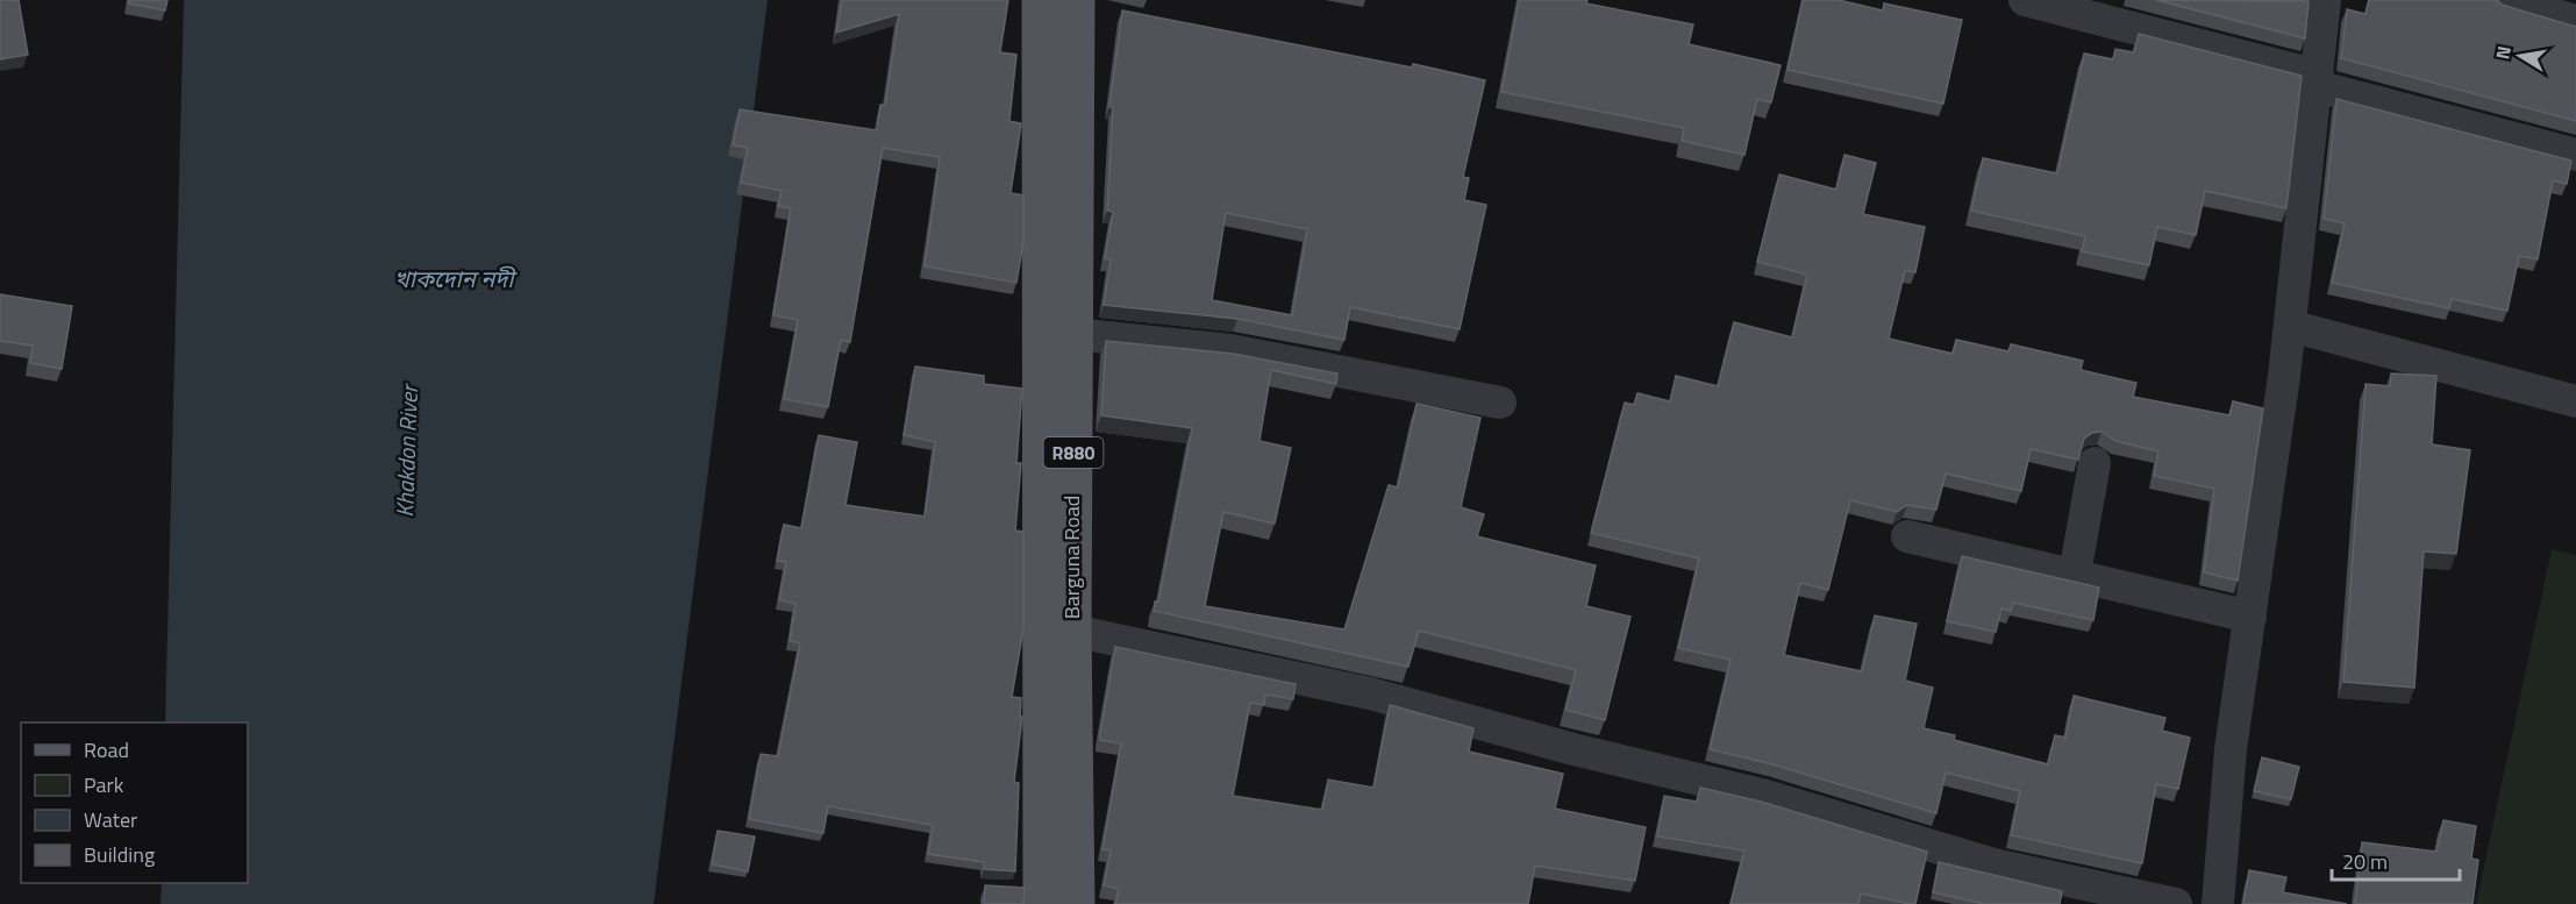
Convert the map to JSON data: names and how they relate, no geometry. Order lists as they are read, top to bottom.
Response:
{
  "streets": {
    "main road": ["R880", "Barguna Road"]
  },
  "water": ["খাকদোন নদী", "Khakdon River"],
  "legend": [
    "Road",
    "Park",
    "Water",
    "Building"
  ],
  "scale_bar": "20 m",
  "north": "left"
}
